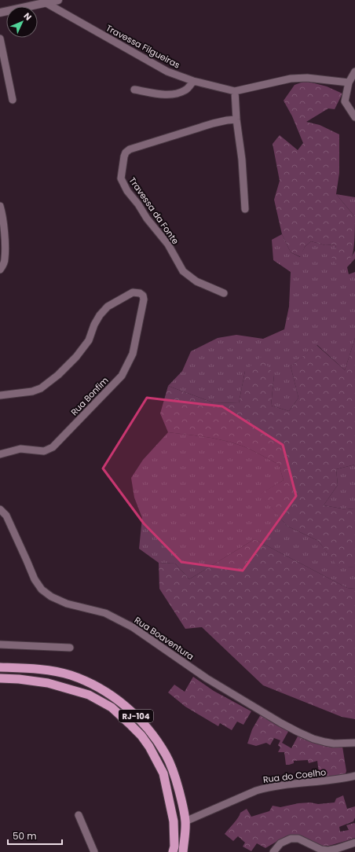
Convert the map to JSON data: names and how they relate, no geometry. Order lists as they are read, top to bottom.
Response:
{
  "streets": {
    "highway": ["RJ-104"],
    "street": [
      "Travessa Filgueiras",
      "Travessa da Fonte",
      "Rua Bonfim",
      "Rua Boaventura",
      "Rua do Coelho"
    ]
  },
  "crossings": [
    ["RJ-104", "Rua do Coelho"]
  ],
  "scale_bar": "50 m",
  "north": "top right"
}
